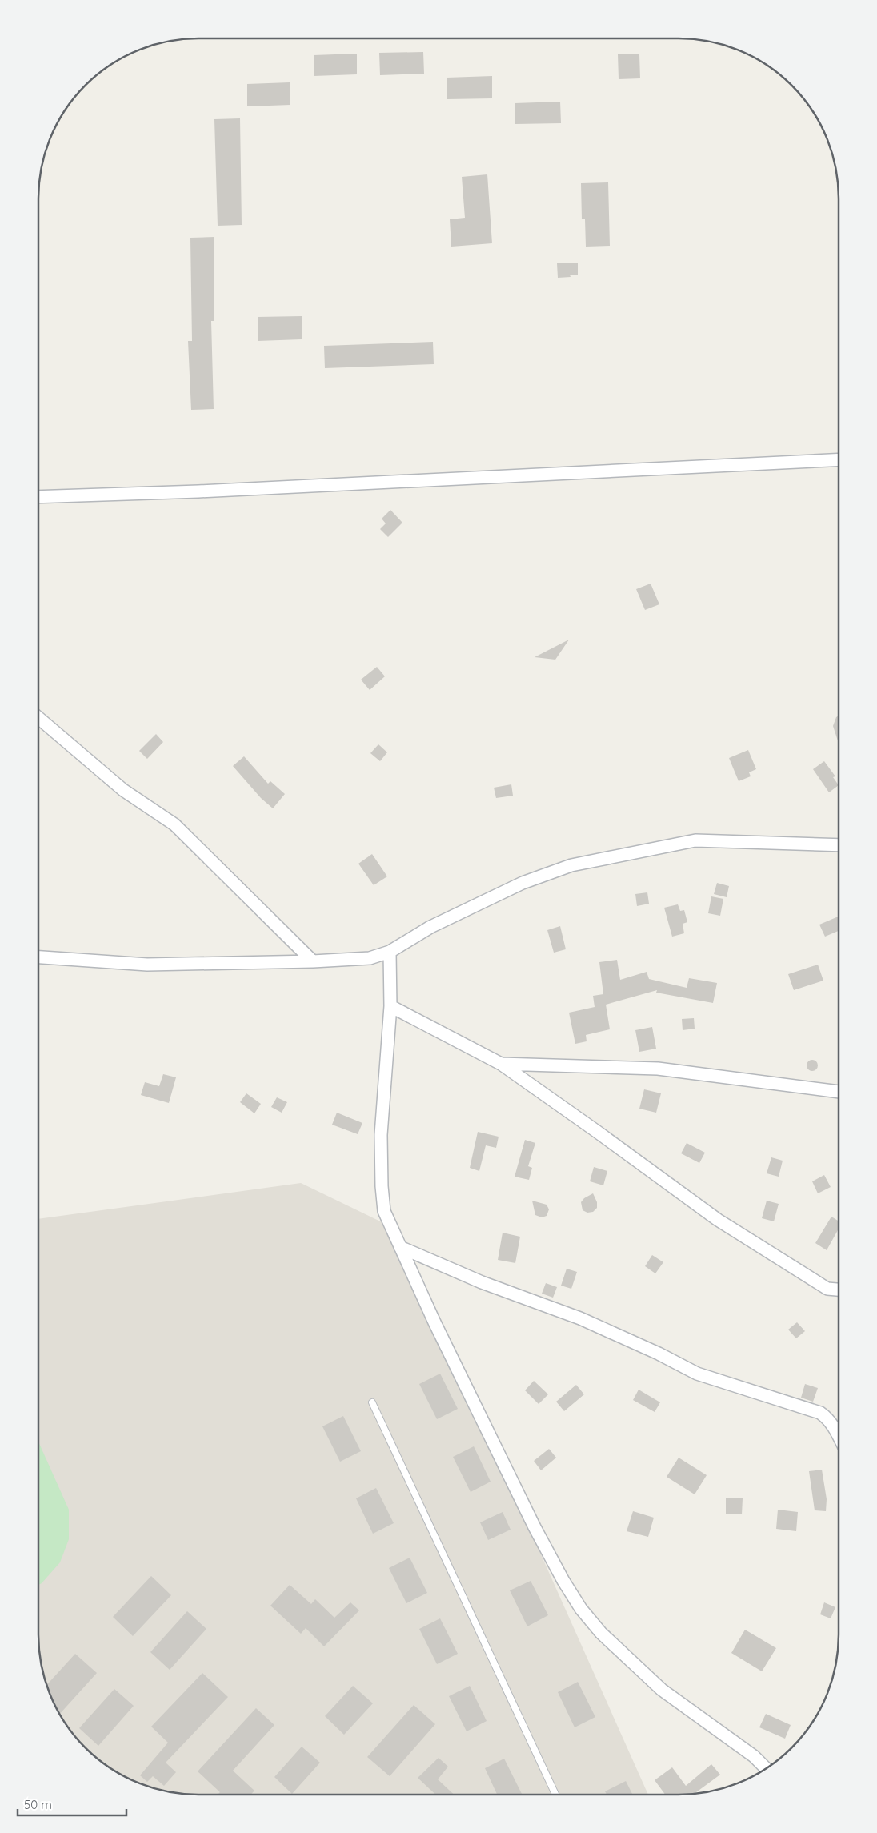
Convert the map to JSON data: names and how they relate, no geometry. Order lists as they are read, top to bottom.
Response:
{
  "scale_bar": "50 m"
}
